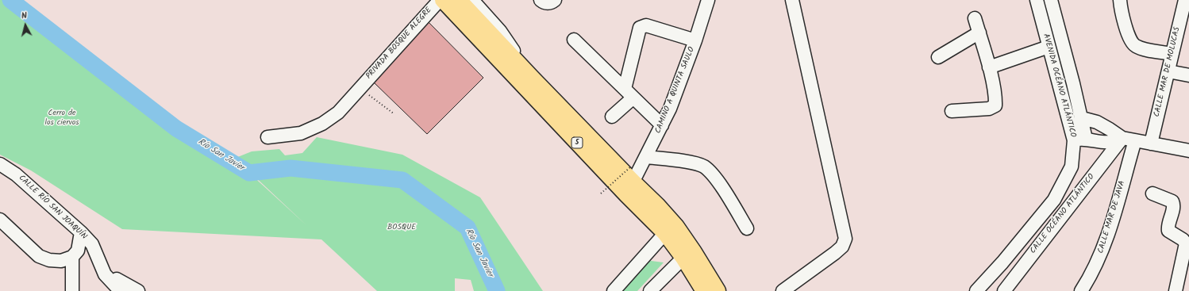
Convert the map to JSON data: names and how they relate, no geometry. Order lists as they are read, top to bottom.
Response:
{
  "streets": {
    "main road": ["5"],
    "street": [
      "PRIVADA BOSQUE ALEGRE",
      "CALLE MAR DE MOLUCAS",
      "AVENIDA OCÉANO ATLÁNTICO",
      "CAMINO A QUINTA SAULO",
      "CALLE RÍO SAN JOAQUÍN",
      "CALLE OCÉANO ATLÁNTICO",
      "CALLE MAR DE JAVA"
    ]
  },
  "crossings": [
    ["CAMINO A QUINTA SAULO", "5"]
  ],
  "water": ["Río San Javier"],
  "parks": ["Cerro de los ciervos", "BOSQUE"],
  "north": "top"
}
